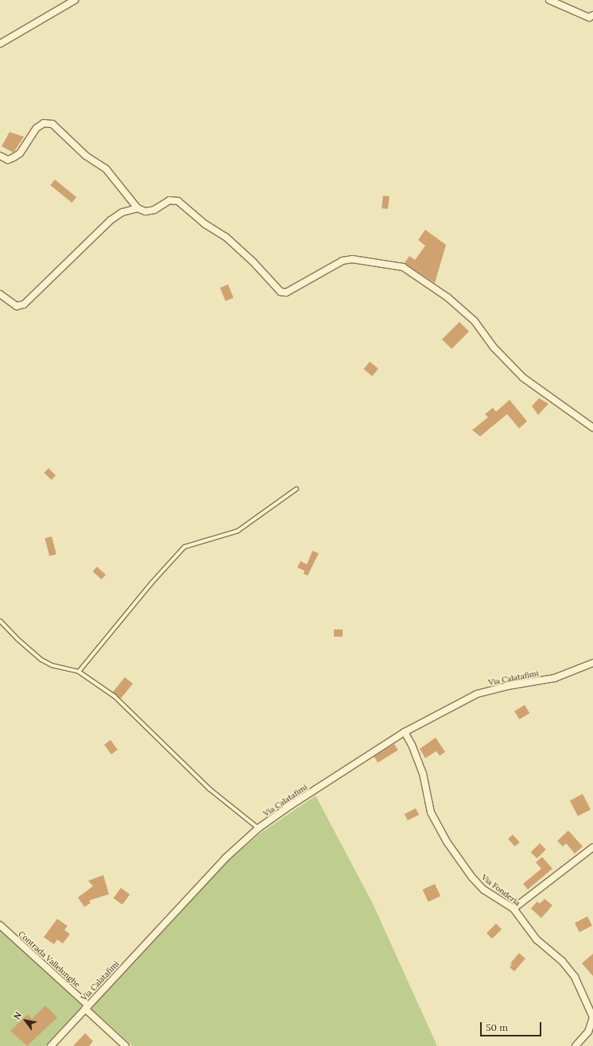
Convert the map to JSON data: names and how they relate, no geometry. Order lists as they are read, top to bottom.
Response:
{
  "streets": {
    "street": ["Via Calatafimi", "Via Fonderia", "Contrada Vallelunghe"]
  },
  "crossings": [
    ["Via Calatafimi", "Via Fonderia"],
    ["Via Calatafimi", "Contrada Vallelunghe"]
  ],
  "scale_bar": "50 m",
  "north": "top left"
}
